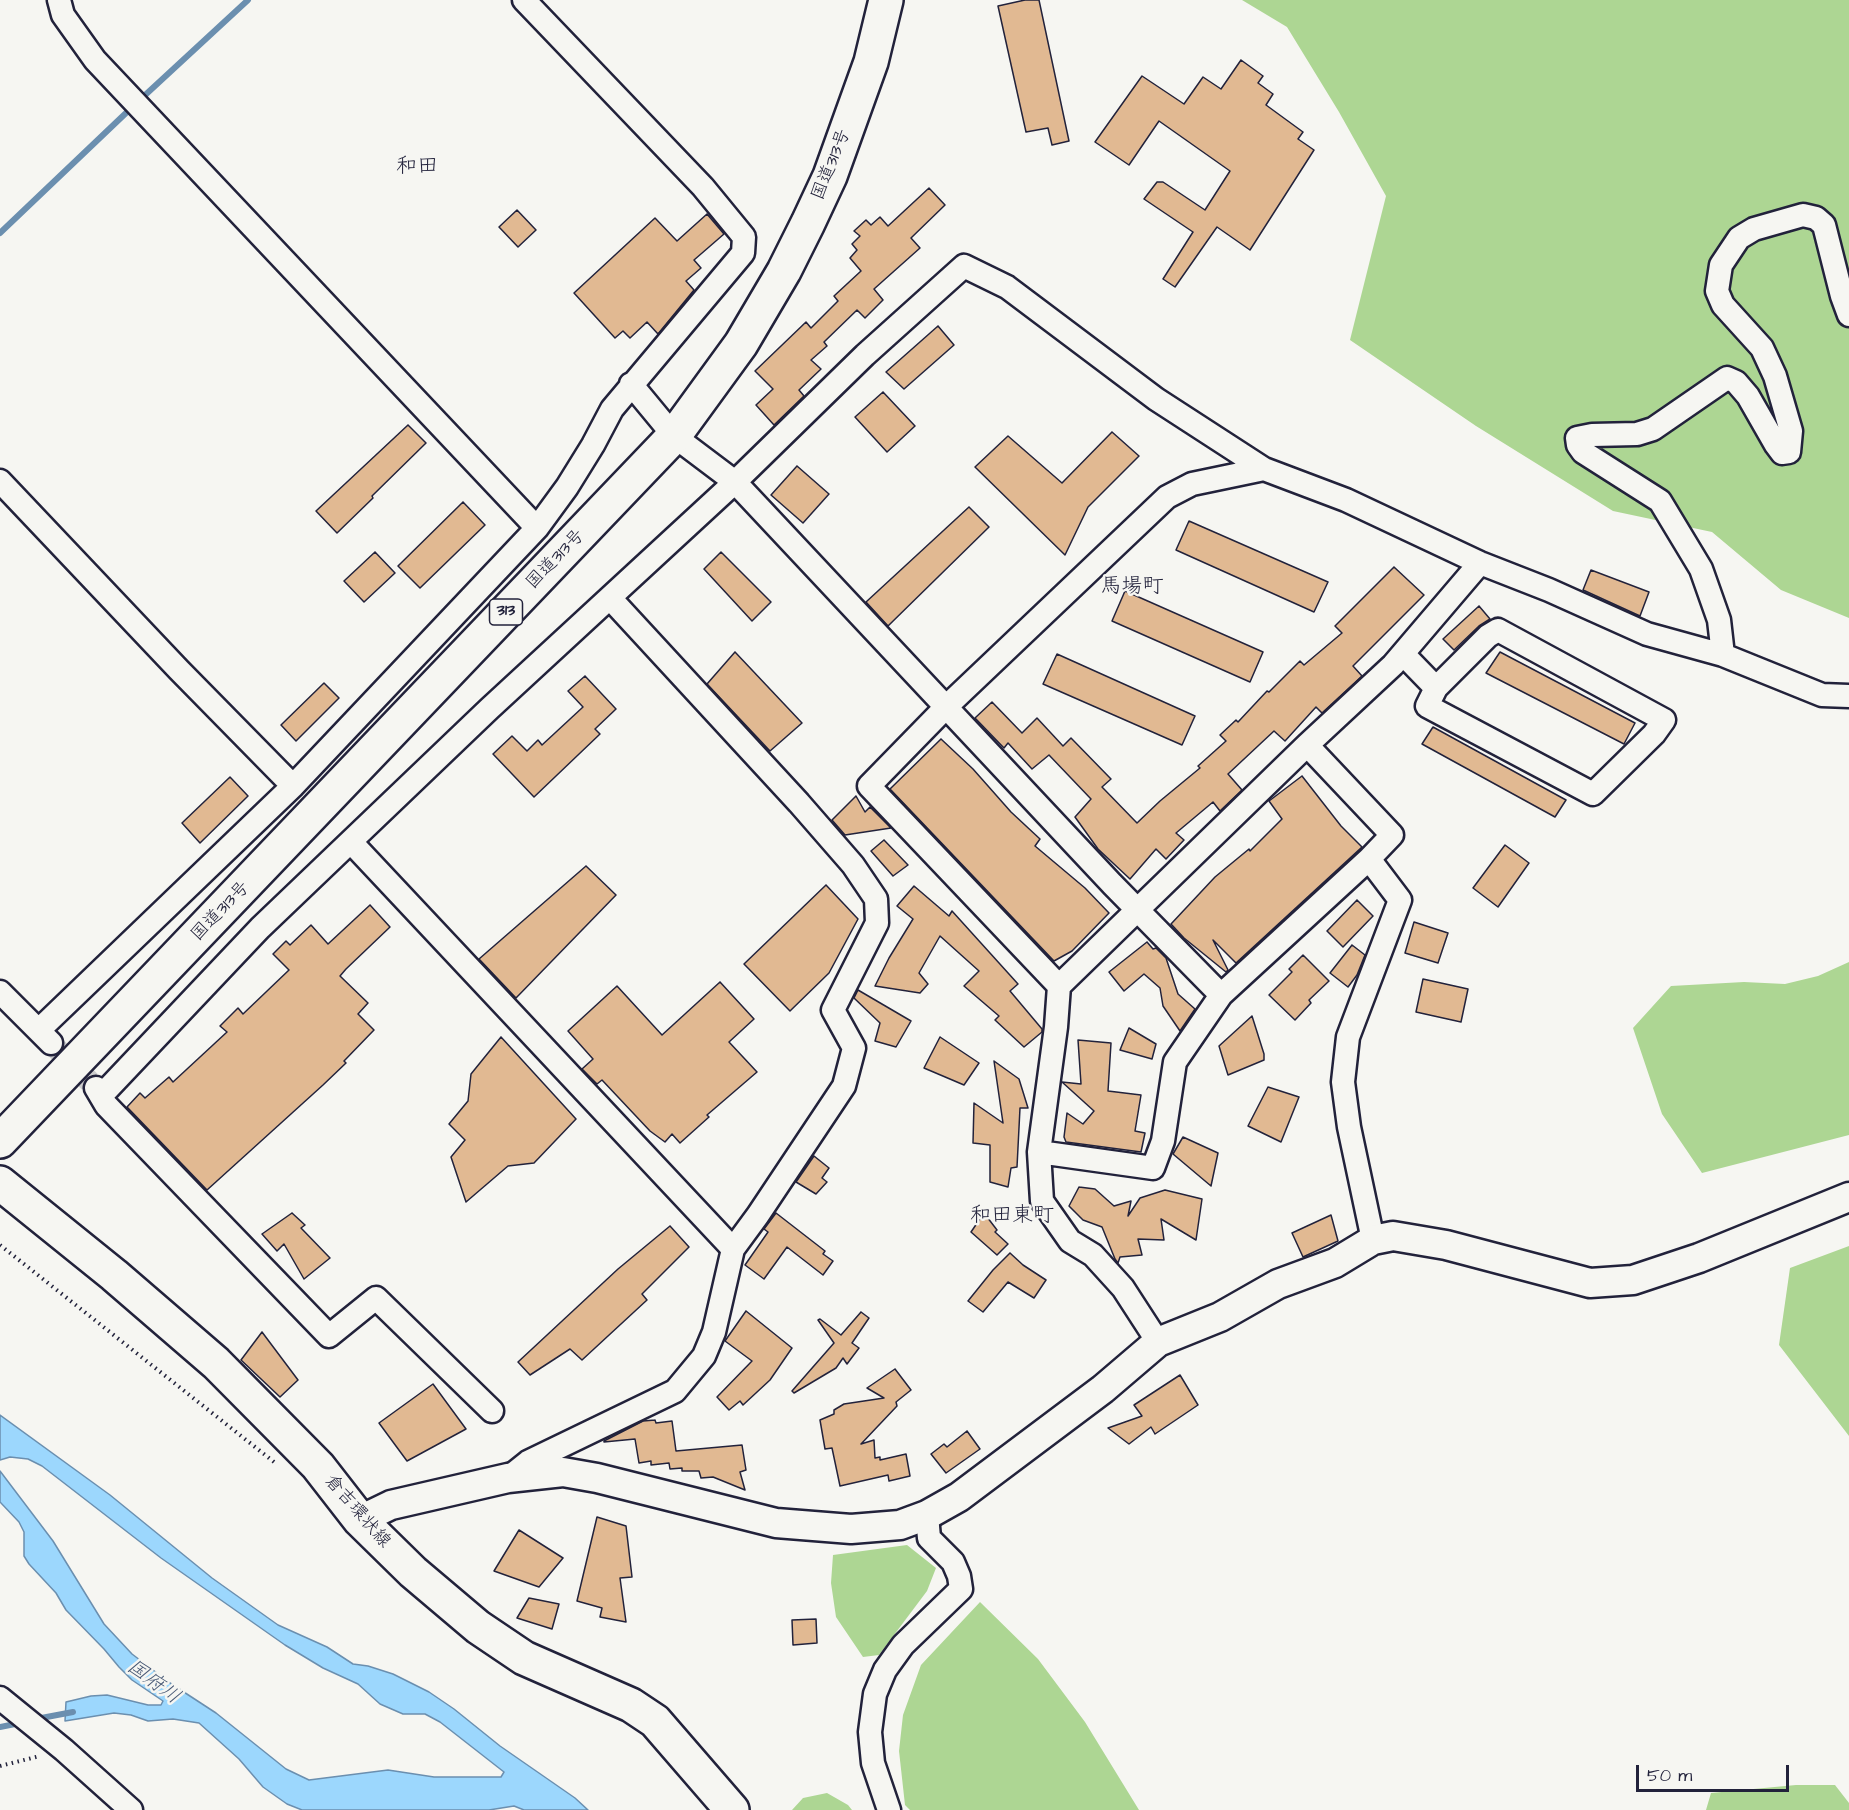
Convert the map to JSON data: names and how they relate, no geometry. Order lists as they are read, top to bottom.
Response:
{
  "streets": {
    "main road": ["国道313号", "313", "倉吉環状線"]
  },
  "districts": ["和田", "馬場町", "和田東町"],
  "water": ["国府川"],
  "scale_bar": "50 m"
}
